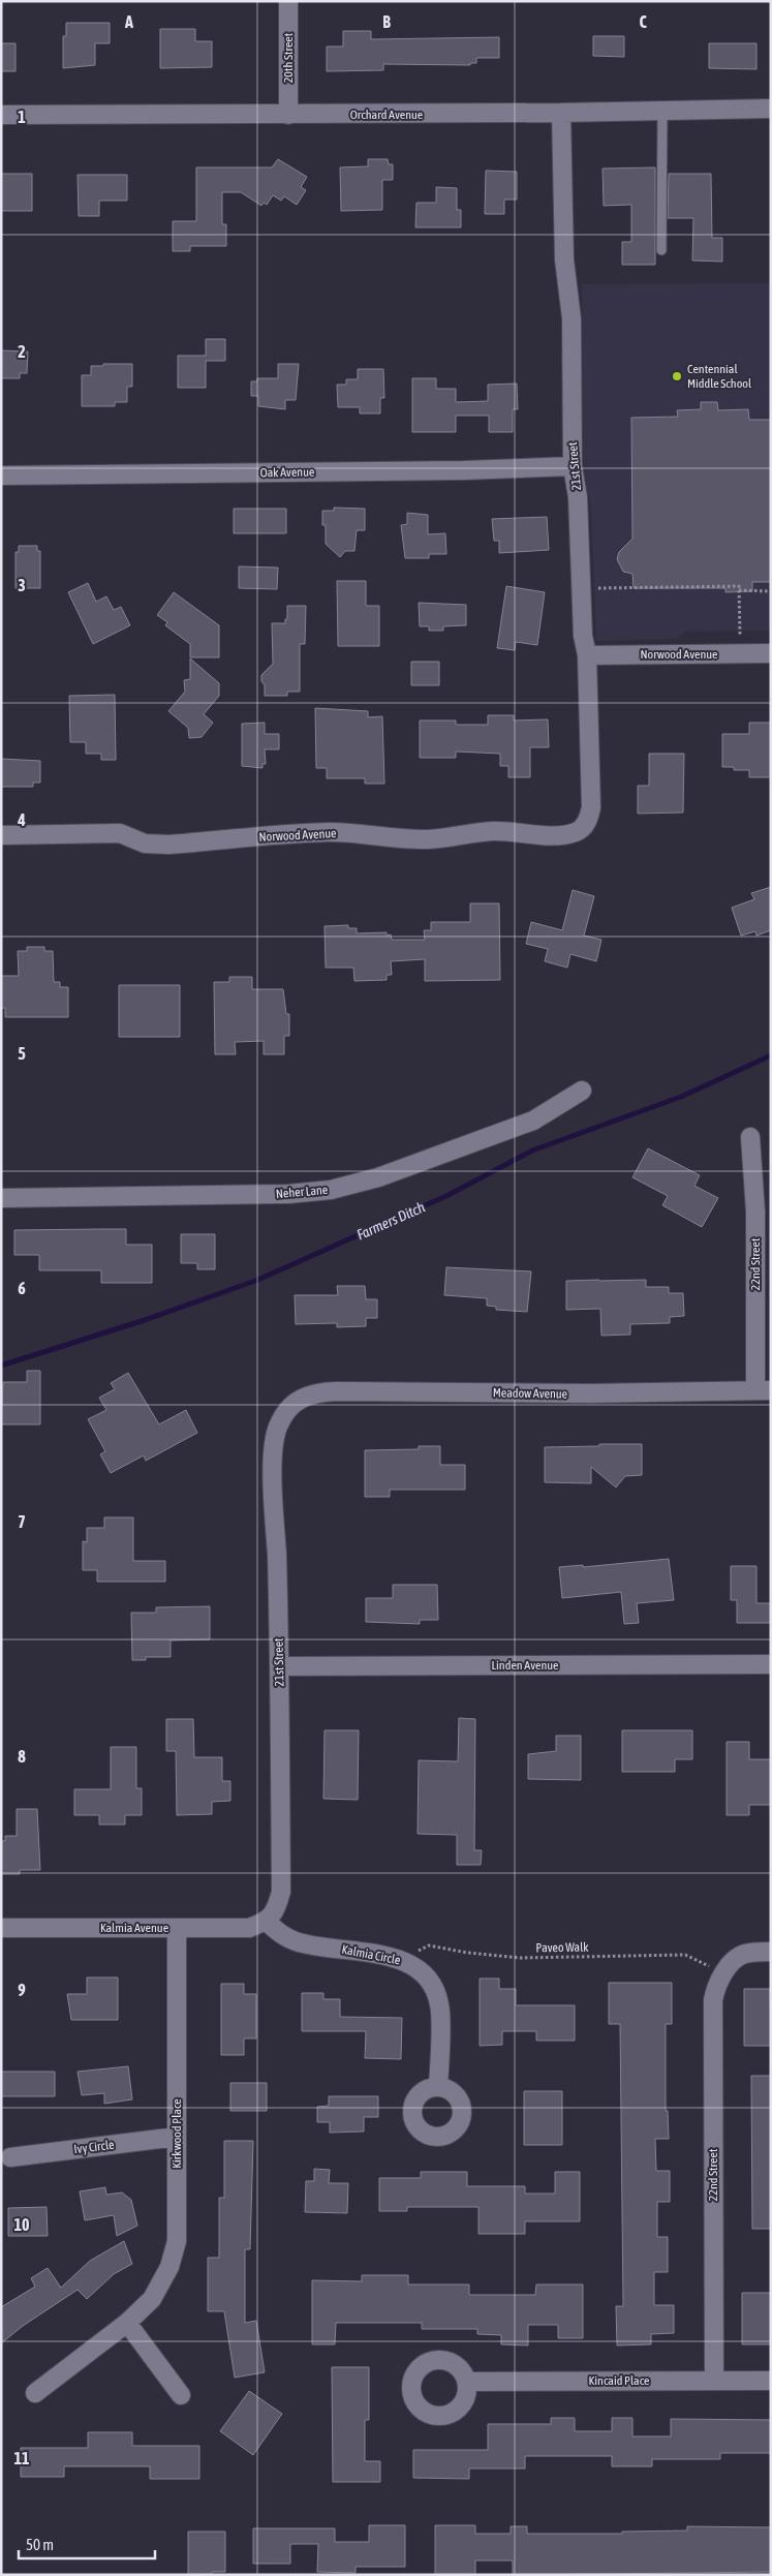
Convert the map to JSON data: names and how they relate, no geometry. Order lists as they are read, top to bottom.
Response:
{
  "streets": {
    "street": [
      "20th Street",
      "Orchard Avenue",
      "21st Street",
      "Oak Avenue",
      "Norwood Avenue",
      "Neher Lane",
      "22nd Street",
      "Meadow Avenue",
      "Linden Avenue",
      "Kalmia Avenue",
      "Kalmia Circle",
      "Kirkwood Place",
      "Ivy Circle",
      "Kincaid Place"
    ],
    "path": ["Paveo Walk"]
  },
  "crossings": [
    ["20th Street", "Orchard Avenue"],
    ["Orchard Avenue", "21st Street"],
    ["21st Street", "Oak Avenue"],
    ["21st Street", "Norwood Avenue"],
    ["21st Street", "Meadow Avenue"],
    ["21st Street", "Linden Avenue"],
    ["21st Street", "Kalmia Avenue"],
    ["21st Street", "Kalmia Circle"],
    ["22nd Street", "Meadow Avenue"],
    ["22nd Street", "Paveo Walk"],
    ["22nd Street", "Kincaid Place"],
    ["Kalmia Avenue", "Kalmia Circle"],
    ["Kalmia Avenue", "Kirkwood Place"],
    ["Paveo Walk", "Kalmia Circle"],
    ["Kirkwood Place", "Ivy Circle"]
  ],
  "water": ["Farmers Ditch"],
  "places": ["Centennial Middle School"],
  "scale_bar": "50 m",
  "grid": {
    "columns": ["A", "B", "C"],
    "rows": [
      "1",
      "2",
      "3",
      "4",
      "5",
      "6",
      "7",
      "8",
      "9",
      "10",
      "11"
    ]
  }
}
